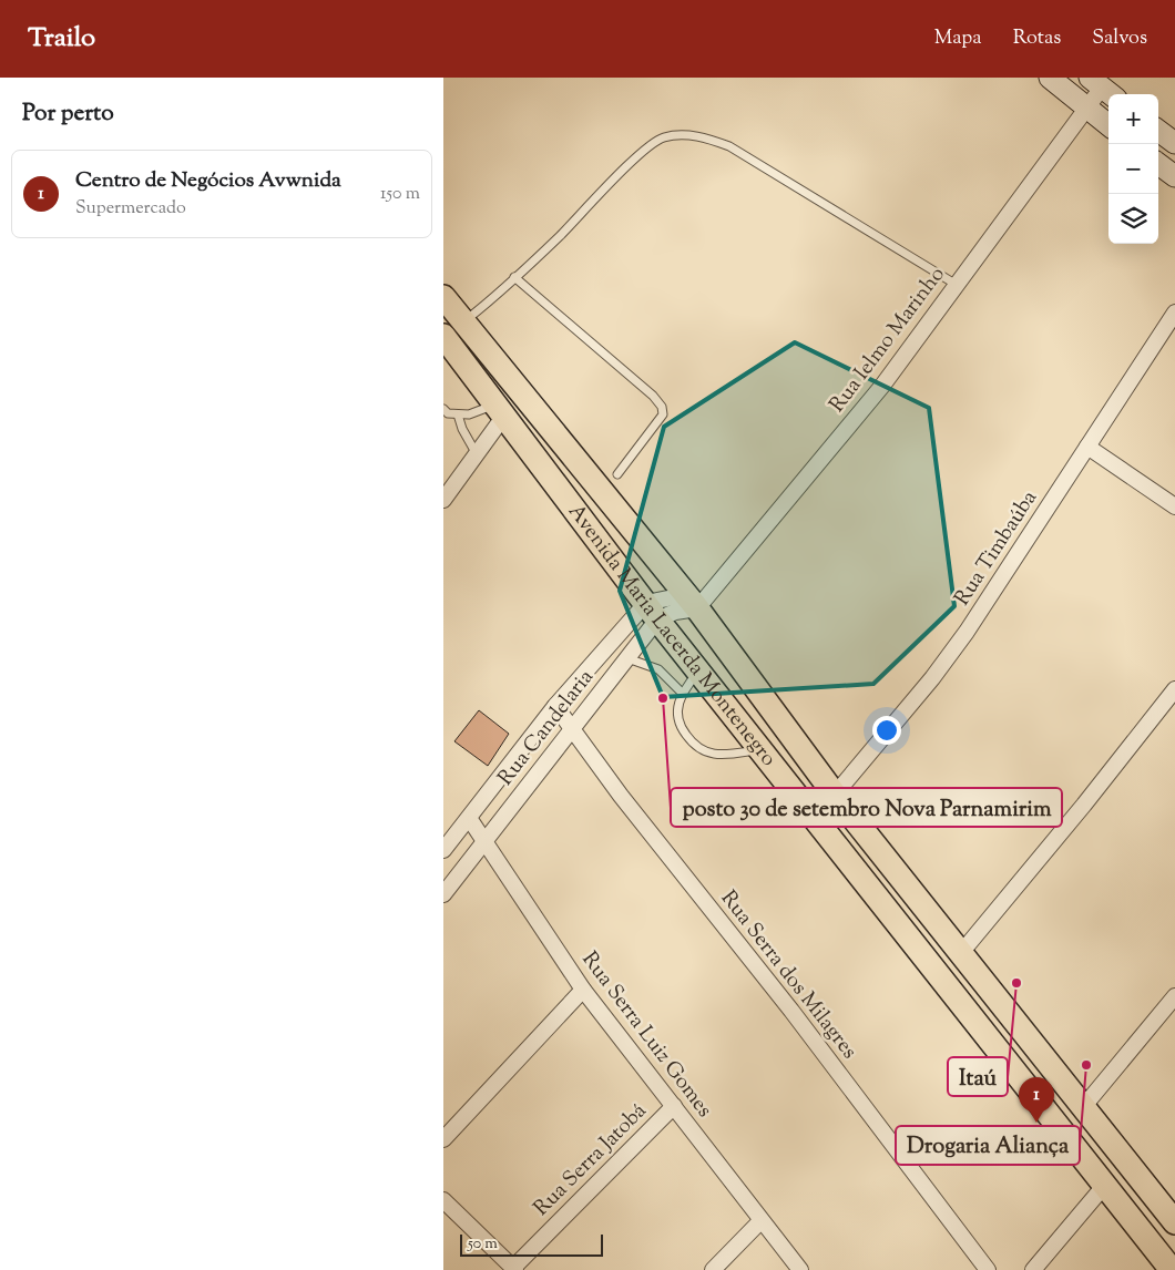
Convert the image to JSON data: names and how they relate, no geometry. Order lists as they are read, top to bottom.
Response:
{
  "streets": {
    "main road": ["Avenida Maria Lacerda Montenegro"],
    "street": [
      "Rua Ielmo Marinho",
      "Rua Timbaúba",
      "Rua Candelaria",
      "Rua Serra dos Milagres",
      "Rua Serra Luiz Gomes",
      "Rua Serra Jatobá"
    ]
  },
  "crossings": [
    ["Rua Ielmo Marinho", "Avenida Maria Lacerda Montenegro"],
    ["Rua Timbaúba", "Avenida Maria Lacerda Montenegro"],
    ["Avenida Maria Lacerda Montenegro", "Rua Candelaria"],
    ["Rua Candelaria", "Rua Serra dos Milagres"],
    ["Rua Candelaria", "Rua Serra Luiz Gomes"],
    ["Rua Serra Luiz Gomes", "Rua Serra Jatobá"]
  ],
  "places": ["posto 30 de setembro Nova Parnamirim", "Itaú", "Drogaria Aliança"],
  "scale_bar": "50 m",
  "page": {
    "header": "Trailo",
    "nav": ["Mapa", "Rotas", "Salvos"],
    "heading": "Por perto",
    "map_buttons": ["+", "−"],
    "list": [
      {
        "mark": "1",
        "name": "Centro de Negócios Avwnida",
        "note": "Supermercado",
        "value": "150 m"
      }
    ],
    "pins": "1",
    "scale": "50 m"
  }
}
